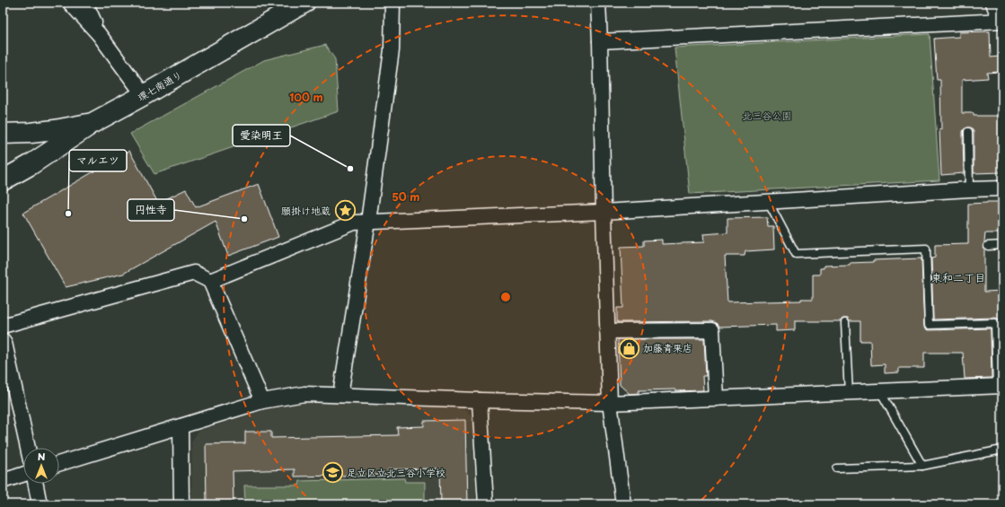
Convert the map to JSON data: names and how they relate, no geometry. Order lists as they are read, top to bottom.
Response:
{
  "streets": {
    "street": ["環七南通り"]
  },
  "districts": ["東和二丁目"],
  "parks": ["北三谷公園"],
  "places": {
    "other": ["愛染明王", "マルエツ", "円性寺"],
    "place": ["願掛け地蔵"],
    "shop": ["加藤青果店"],
    "school or university": ["足立区立北三谷小学校"]
  },
  "north": "top",
  "rings": ["100 m", "50 m"]
}
